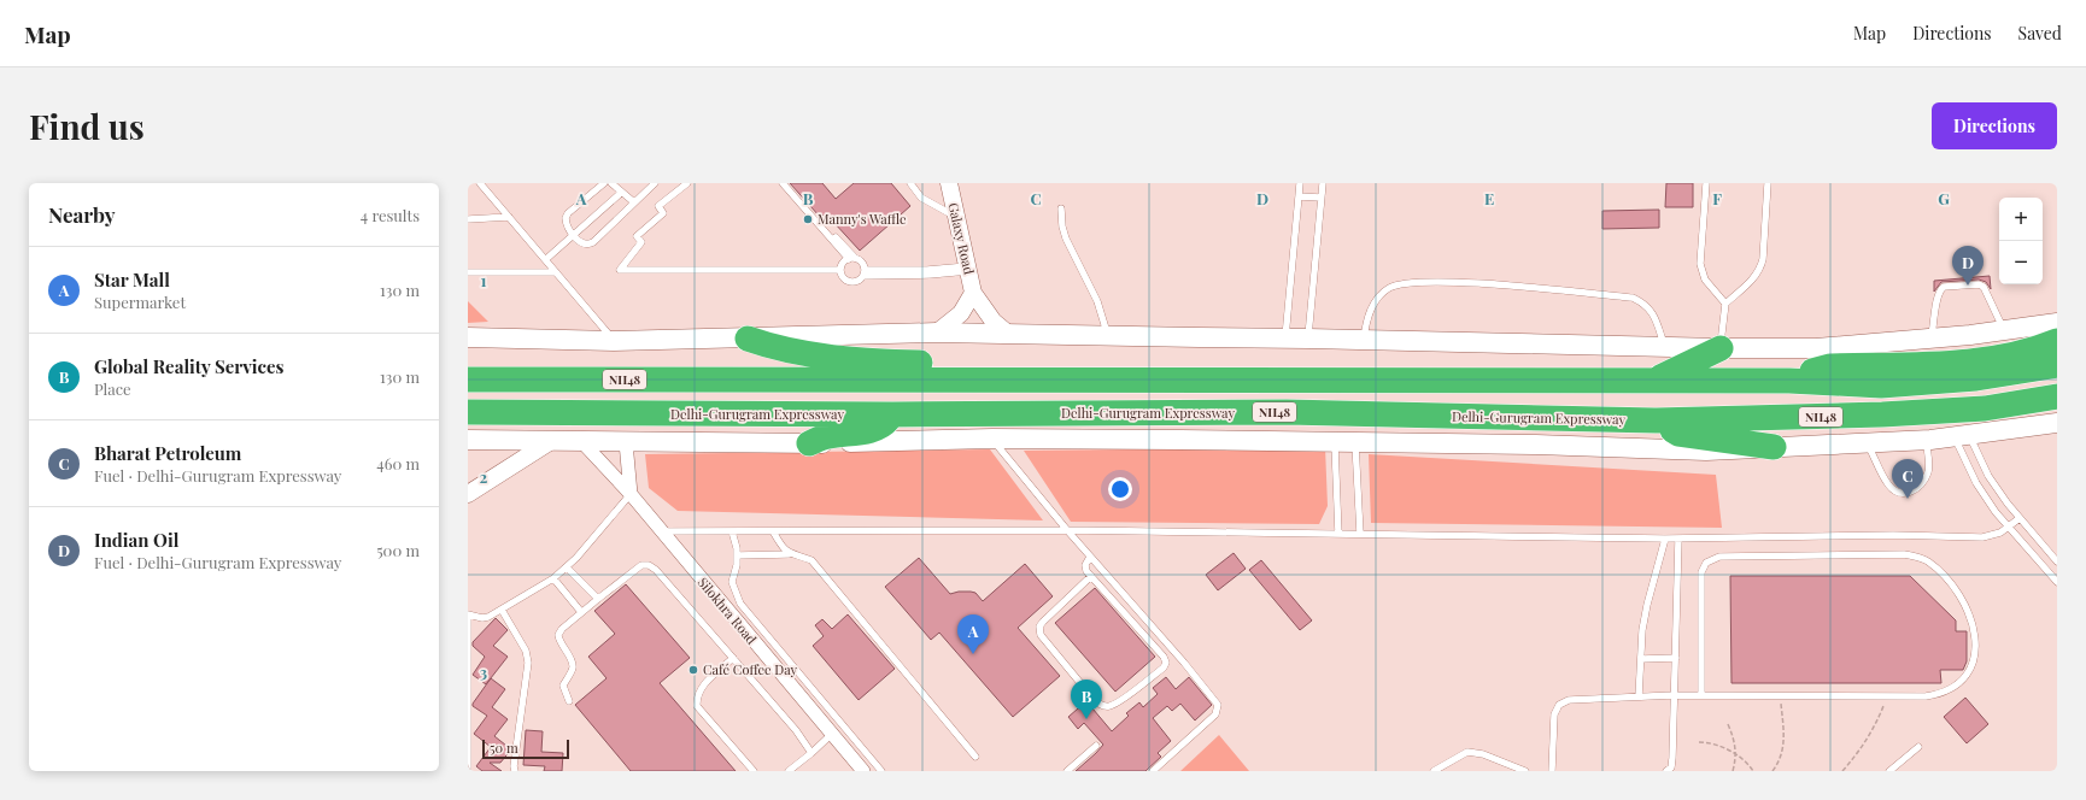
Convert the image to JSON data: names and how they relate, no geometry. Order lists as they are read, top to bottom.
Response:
{
  "streets": {
    "highway": ["NH48", "Delhi-Gurugram Expressway"],
    "street": ["Galaxy Road", "Silokhra Road"]
  },
  "places": ["Manny's Waffle", "Café Coffee Day"],
  "scale_bar": "50 m",
  "page": {
    "header": "Map",
    "nav": ["Map", "Directions", "Saved"],
    "buttons": "Directions",
    "title": "Find us",
    "heading": ["Nearby", "4 results"],
    "map_buttons": ["+", "−"],
    "list": [
      {
        "mark": "A",
        "name": "Star Mall",
        "note": "Supermarket",
        "value": "130 m"
      },
      {
        "mark": "B",
        "name": "Global Reality Services",
        "note": "Place",
        "value": "130 m"
      },
      {
        "mark": "C",
        "name": "Bharat Petroleum",
        "note": "Fuel · Delhi-Gurugram Expressway",
        "value": "460 m"
      },
      {
        "mark": "D",
        "name": "Indian Oil",
        "note": "Fuel · Delhi-Gurugram Expressway",
        "value": "500 m"
      }
    ],
    "pins": [
      "D",
      "C",
      "A",
      "B"
    ],
    "scale": "50 m"
  },
  "grid": {
    "columns": [
      "A",
      "B",
      "C",
      "D",
      "E",
      "F",
      "G"
    ],
    "rows": ["1", "2", "3"]
  }
}
